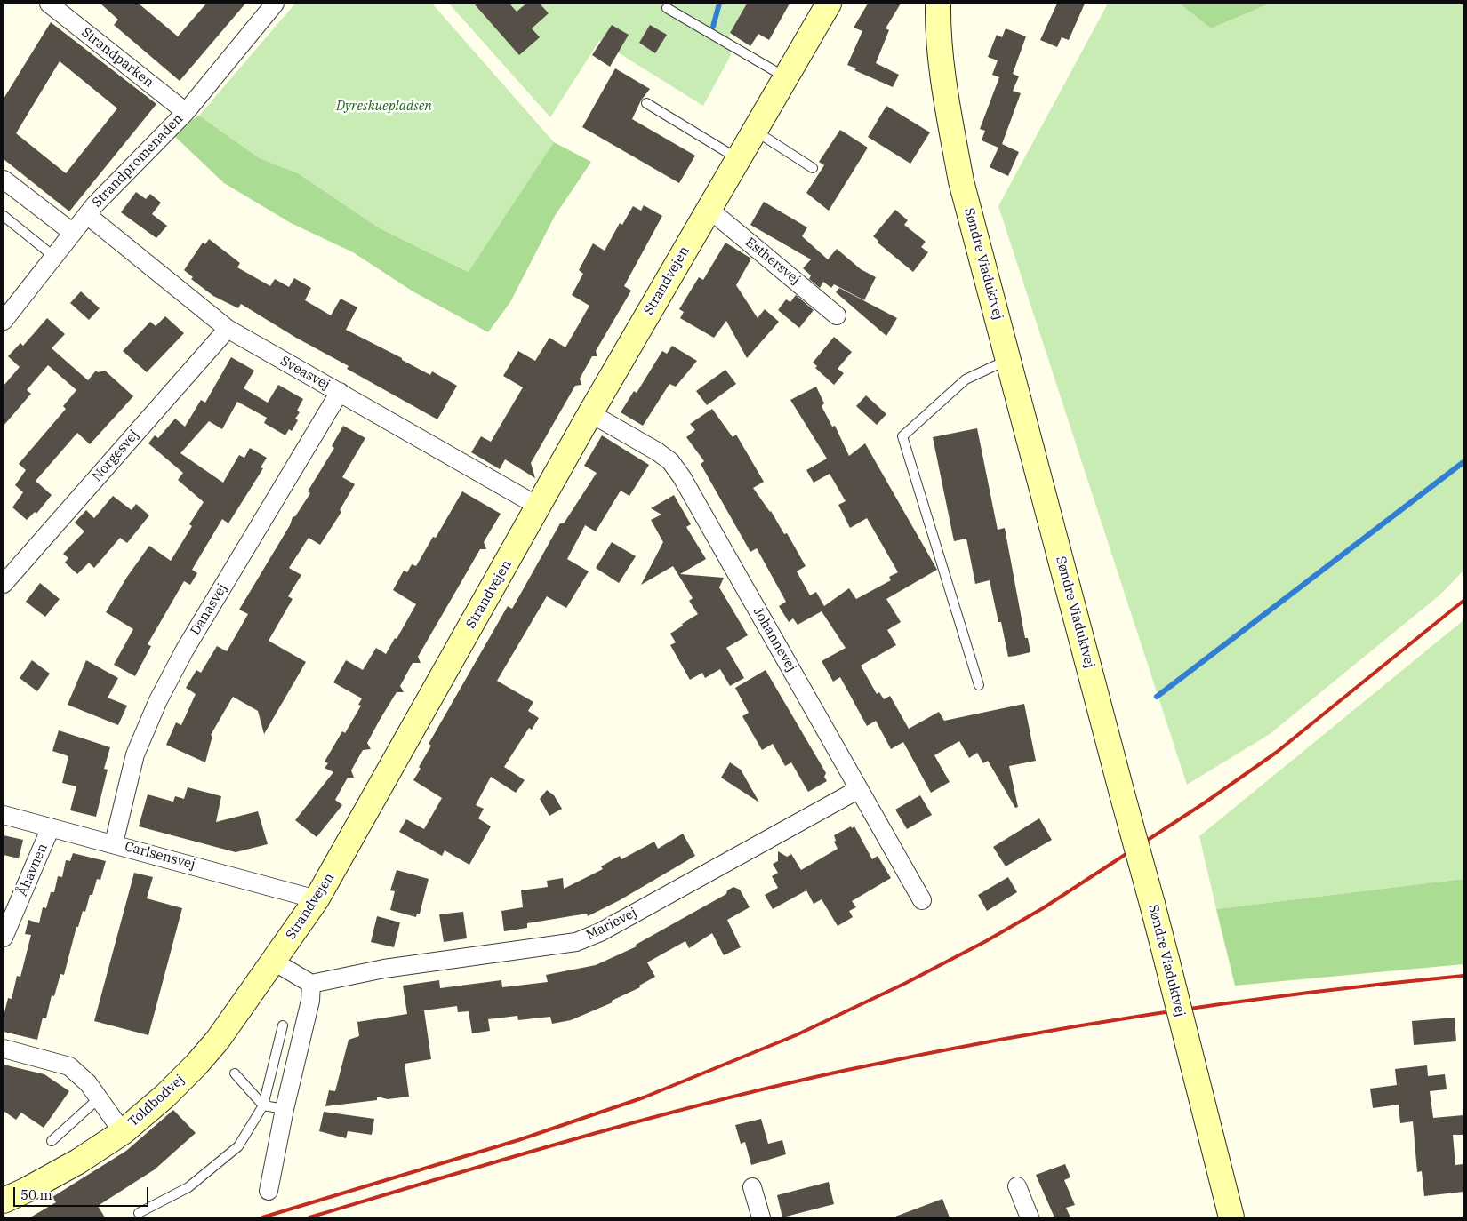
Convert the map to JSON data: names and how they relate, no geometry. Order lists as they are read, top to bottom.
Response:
{
  "streets": {
    "street": [
      "Strandparken",
      "Strandpromenaden",
      "Esthersvej",
      "Søndre Viaduktvej",
      "Strandvejen",
      "Sveasvej",
      "Norgesvej",
      "Danasvej",
      "Johannevej",
      "Carlsensvej",
      "Åhavnen",
      "Marievej",
      "Toldbodvej"
    ]
  },
  "crossings": [
    ["Strandparken", "Strandpromenaden"],
    ["Strandpromenaden", "Sveasvej"],
    ["Esthersvej", "Strandvejen"],
    ["Strandvejen", "Sveasvej"],
    ["Strandvejen", "Johannevej"],
    ["Strandvejen", "Carlsensvej"],
    ["Strandvejen", "Toldbodvej"],
    ["Sveasvej", "Norgesvej"],
    ["Sveasvej", "Danasvej"],
    ["Danasvej", "Carlsensvej"],
    ["Johannevej", "Marievej"],
    ["Carlsensvej", "Åhavnen"]
  ],
  "parks": ["Dyreskuepladsen"],
  "scale_bar": "50 m"
}
